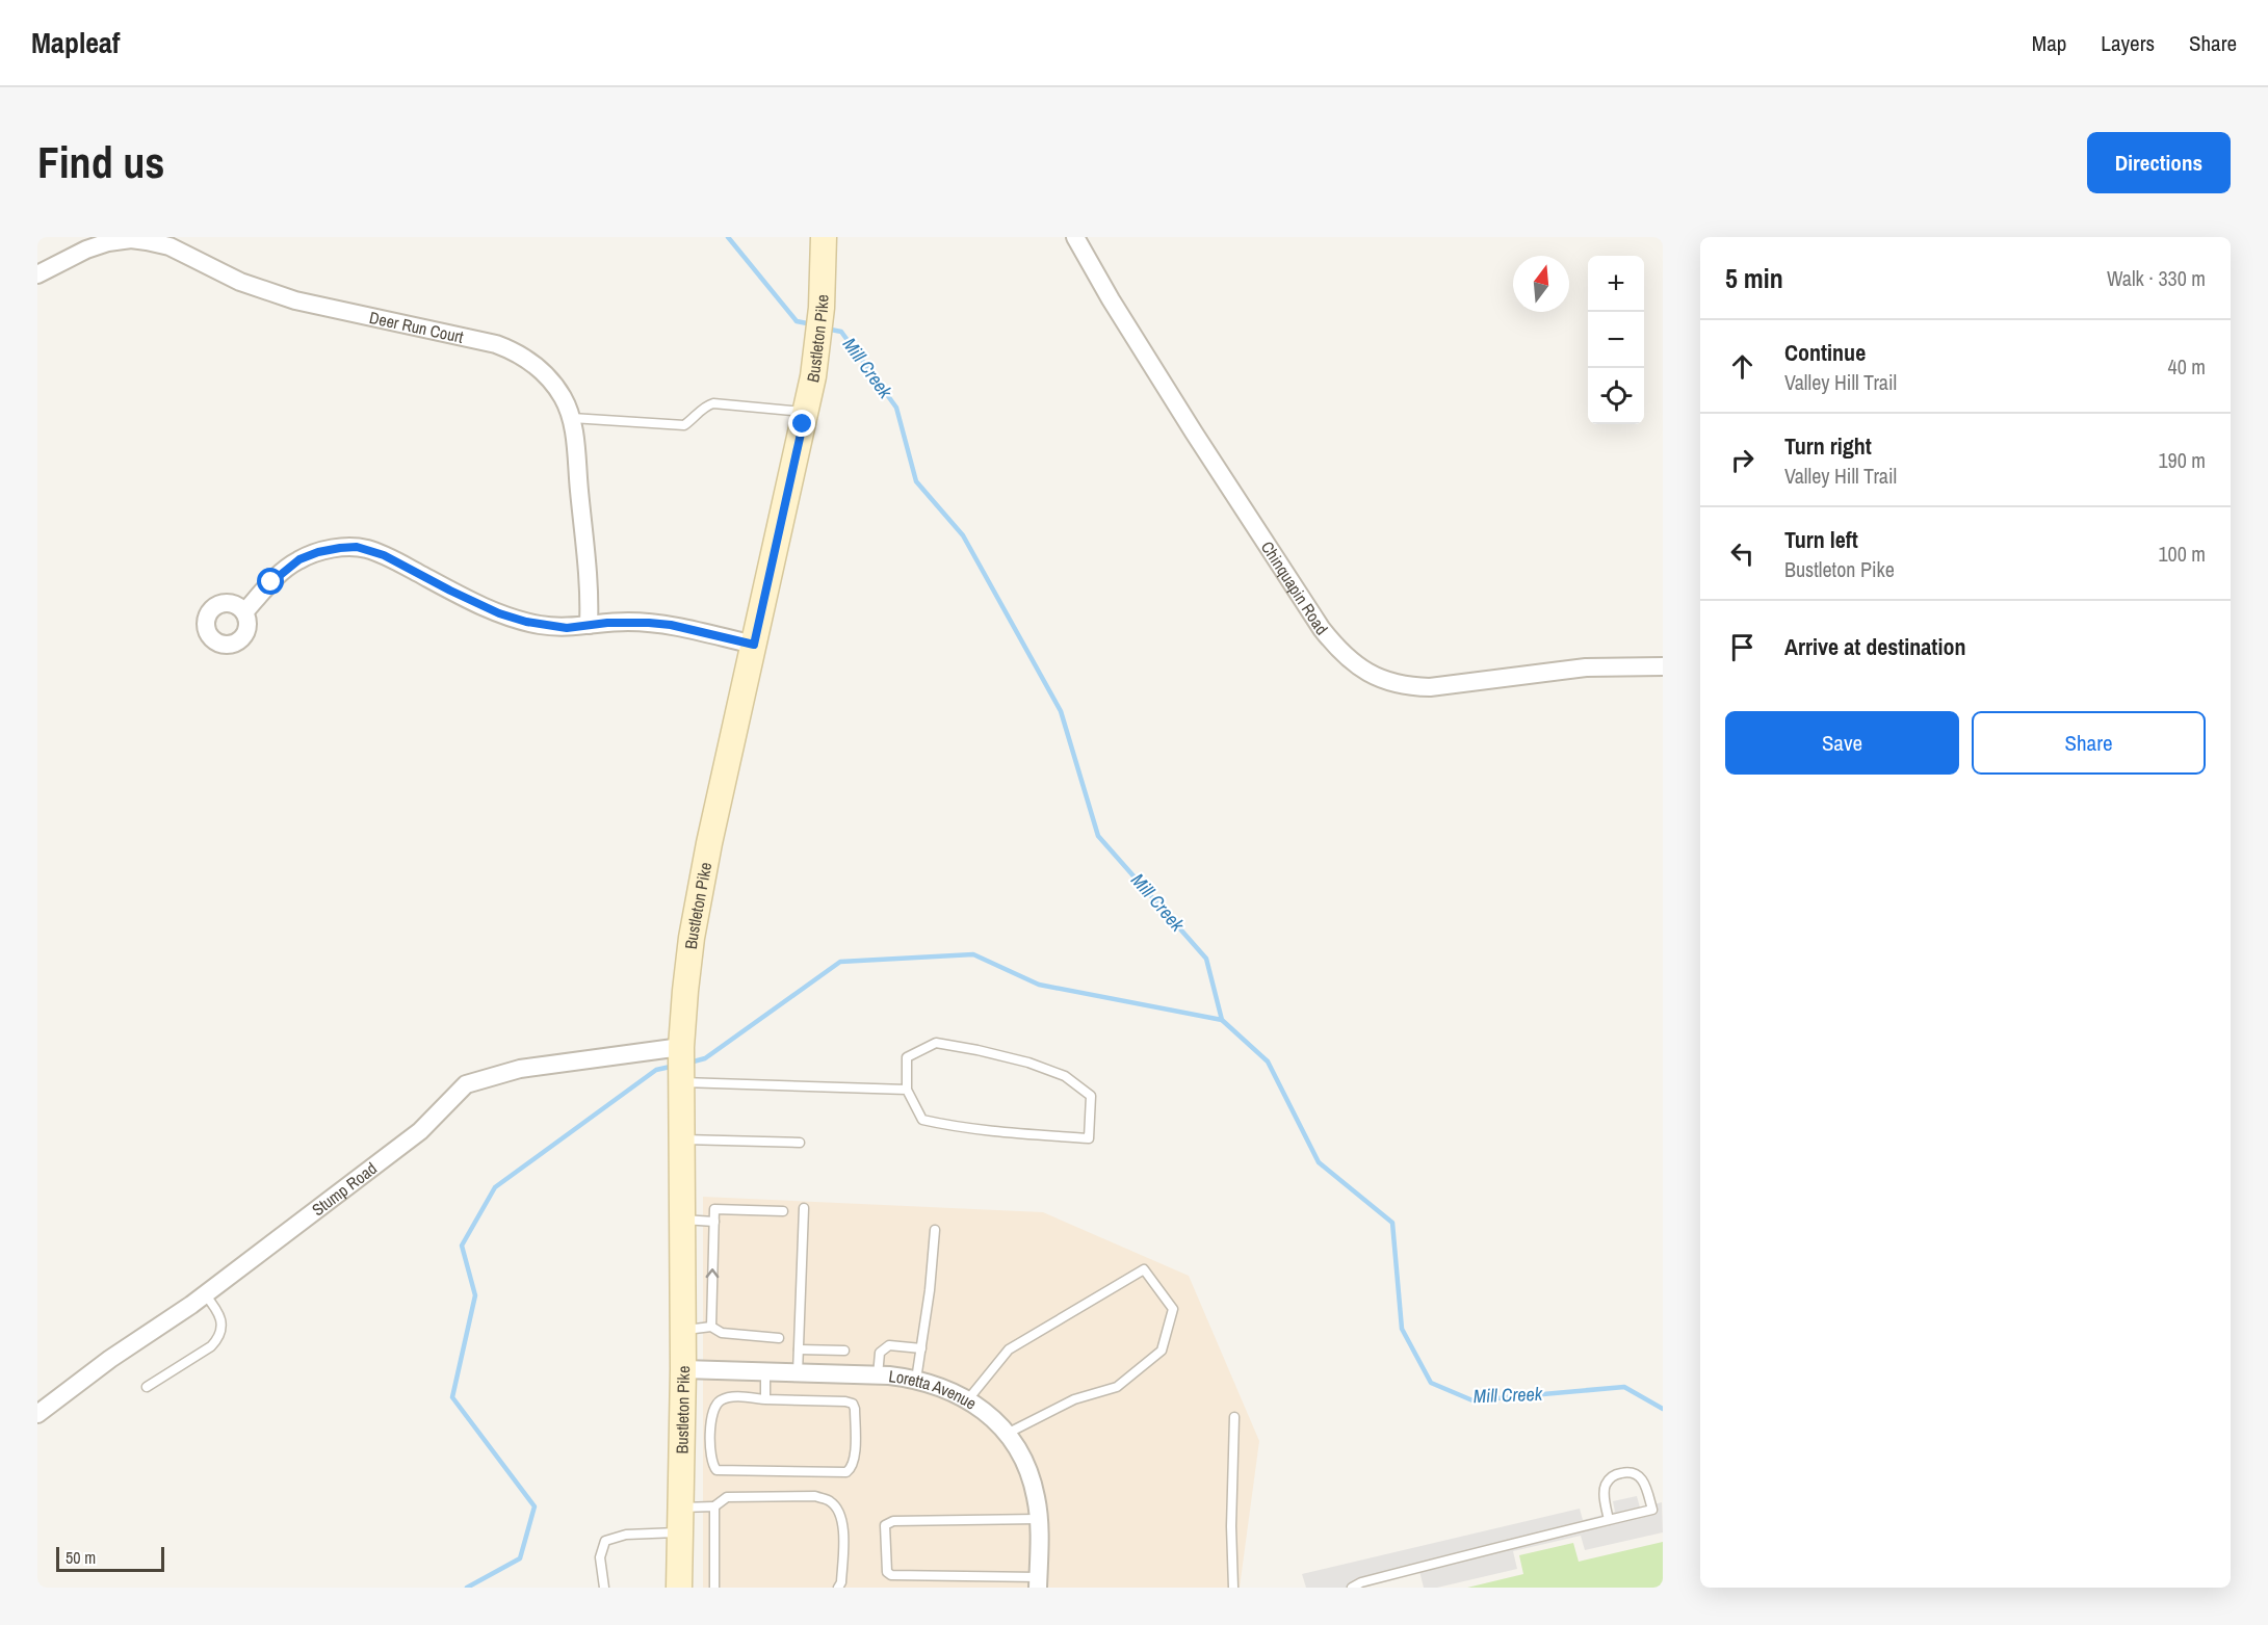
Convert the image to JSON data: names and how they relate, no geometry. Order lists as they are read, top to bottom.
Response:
{
  "streets": {
    "main road": ["Bustleton Pike"],
    "street": [
      "Deer Run Court",
      "Chinquapin Road",
      "Stump Road",
      "Loretta Avenue"
    ]
  },
  "crossings": [
    ["Bustleton Pike", "Stump Road"],
    ["Bustleton Pike", "Loretta Avenue"]
  ],
  "water": ["Mill Creek"],
  "scale_bar": "50 m",
  "north": "top",
  "page": {
    "header": "Mapleaf",
    "nav": ["Map", "Layers", "Share"],
    "buttons": [
      "Directions",
      ["Save", "Share"]
    ],
    "title": "Find us",
    "heading": ["5 min", "Walk · 330 m"],
    "map_buttons": ["+", "−"],
    "list": [
      ["Continue", "Valley Hill Trail", "40 m"],
      ["Turn right", "Valley Hill Trail", "190 m"],
      ["Turn left", "Bustleton Pike", "100 m"],
      "Arrive at destination"
    ],
    "scale": "50 m"
  }
}
